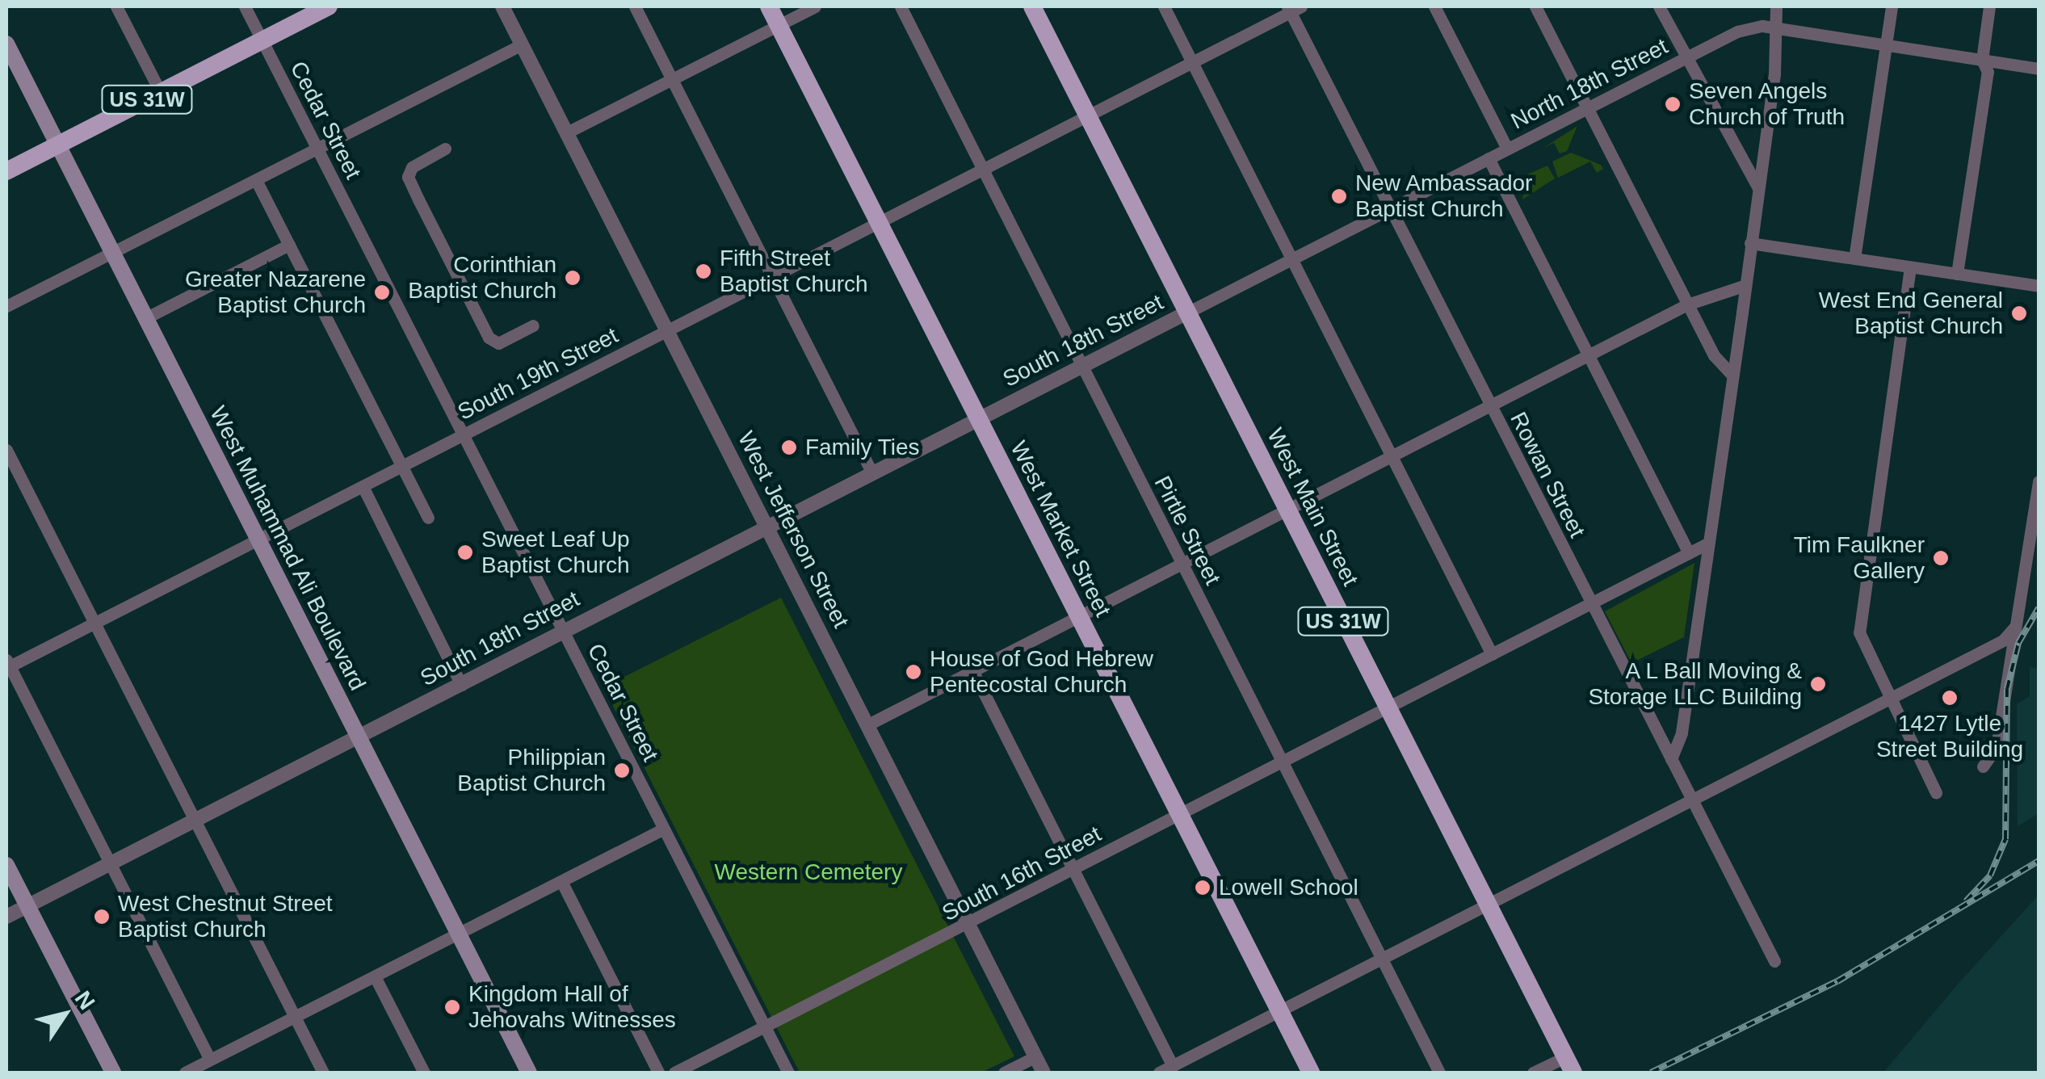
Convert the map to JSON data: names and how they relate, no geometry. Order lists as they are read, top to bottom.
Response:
{
  "streets": {
    "main road": [
      "US 31W",
      "West Main Street",
      "West Market Street",
      "West Muhammad Ali Boulevard"
    ],
    "street": [
      "North 18th Street",
      "Cedar Street",
      "South 18th Street",
      "South 19th Street",
      "Rowan Street",
      "West Jefferson Street",
      "Pirtle Street",
      "South 16th Street"
    ]
  },
  "crossings": [
    ["North 18th Street", "South 18th Street"],
    ["North 18th Street", "Rowan Street"],
    ["North 18th Street", "West Main Street"],
    ["US 31W", "Cedar Street"],
    ["US 31W", "West Muhammad Ali Boulevard"],
    ["Cedar Street", "South 18th Street"],
    ["Cedar Street", "South 19th Street"],
    ["Cedar Street", "South 16th Street"],
    ["South 18th Street", "West Main Street"],
    ["South 18th Street", "West Market Street"],
    ["South 18th Street", "West Jefferson Street"],
    ["South 18th Street", "Pirtle Street"],
    ["South 18th Street", "West Muhammad Ali Boulevard"],
    ["South 19th Street", "Rowan Street"],
    ["South 19th Street", "West Main Street"],
    ["South 19th Street", "West Market Street"],
    ["South 19th Street", "West Jefferson Street"],
    ["South 19th Street", "Pirtle Street"],
    ["South 19th Street", "West Muhammad Ali Boulevard"],
    ["Rowan Street", "South 16th Street"],
    ["West Main Street", "South 16th Street"],
    ["West Market Street", "South 16th Street"],
    ["West Jefferson Street", "South 16th Street"],
    ["Pirtle Street", "South 16th Street"]
  ],
  "parks": ["Western Cemetery"],
  "places": [
    "Seven Angels Church of Truth",
    "New Ambassador Baptist Church",
    "Fifth Street Baptist Church",
    "Corinthian Baptist Church",
    "Greater Nazarene Baptist Church",
    "West End General Baptist Church",
    "Family Ties",
    "Sweet Leaf Up Baptist Church",
    "Tim Faulkner Gallery",
    "House of God Hebrew Pentecostal Church",
    "A L Ball Moving & Storage LLC Building",
    "1427 Lytle Street Building",
    "Philippian Baptist Church",
    "Lowell School",
    "West Chestnut Street Baptist Church",
    "Kingdom Hall of Jehovahs Witnesses"
  ],
  "north": "top right"
}
